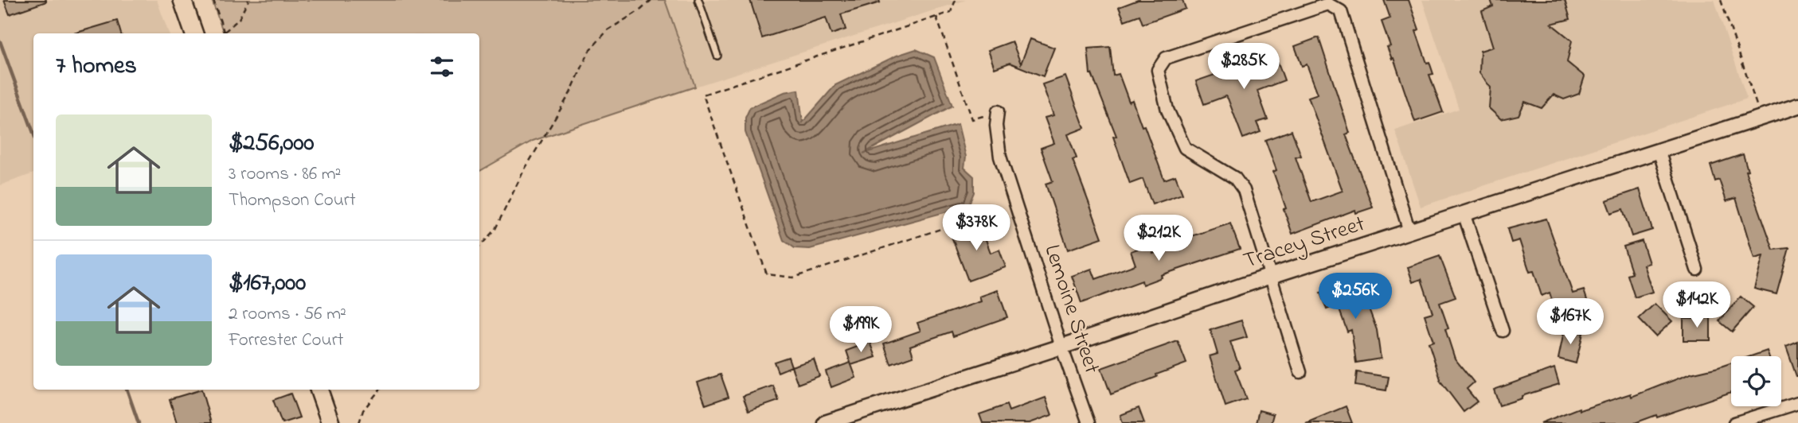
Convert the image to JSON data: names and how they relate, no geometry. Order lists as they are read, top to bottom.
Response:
{
  "streets": {
    "street": ["Tracey Street", "Lemoine Street"]
  },
  "crossings": [
    ["Tracey Street", "Lemoine Street"]
  ],
  "page": {
    "heading": "7 homes",
    "price": [
      "$285K",
      "$378K",
      "$212K",
      "$256K",
      "$142K",
      "$167K",
      "$199K"
    ],
    "list": [
      {
        "name": "$256,000",
        "note": "3 rooms · 86 m² · Thompson Court"
      },
      {
        "name": "$167,000",
        "note": "2 rooms · 56 m² · Forrester Court"
      }
    ]
  }
}
